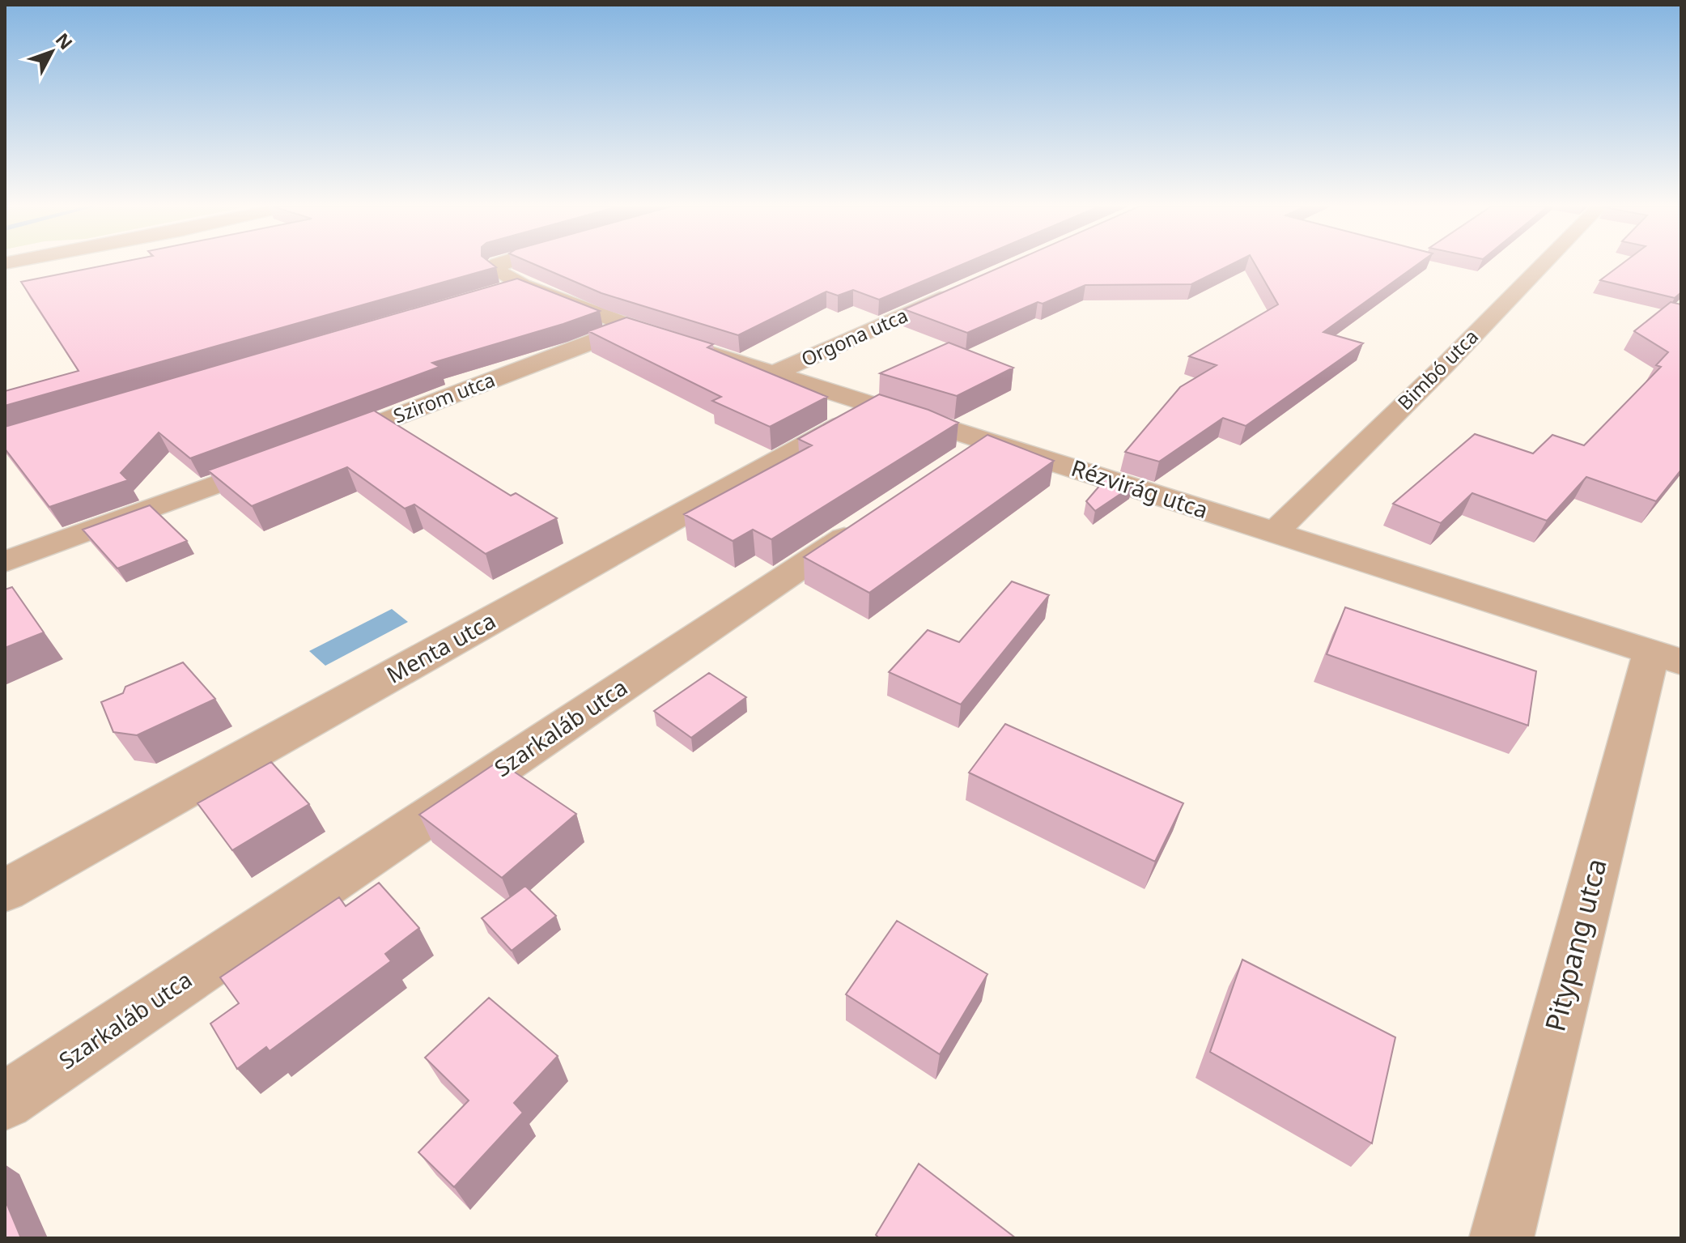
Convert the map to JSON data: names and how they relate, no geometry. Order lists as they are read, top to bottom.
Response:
{
  "streets": {
    "street": [
      "Orgona utca",
      "Bimbó utca",
      "Szirom utca",
      "Rézvirág utca",
      "Menta utca",
      "Szarkaláb utca",
      "Pitypang utca"
    ]
  },
  "crossings": [
    ["Orgona utca", "Rézvirág utca"],
    ["Bimbó utca", "Rézvirág utca"],
    ["Szirom utca", "Rézvirág utca"],
    ["Rézvirág utca", "Menta utca"],
    ["Rézvirág utca", "Pitypang utca"]
  ],
  "north": "top right"
}
